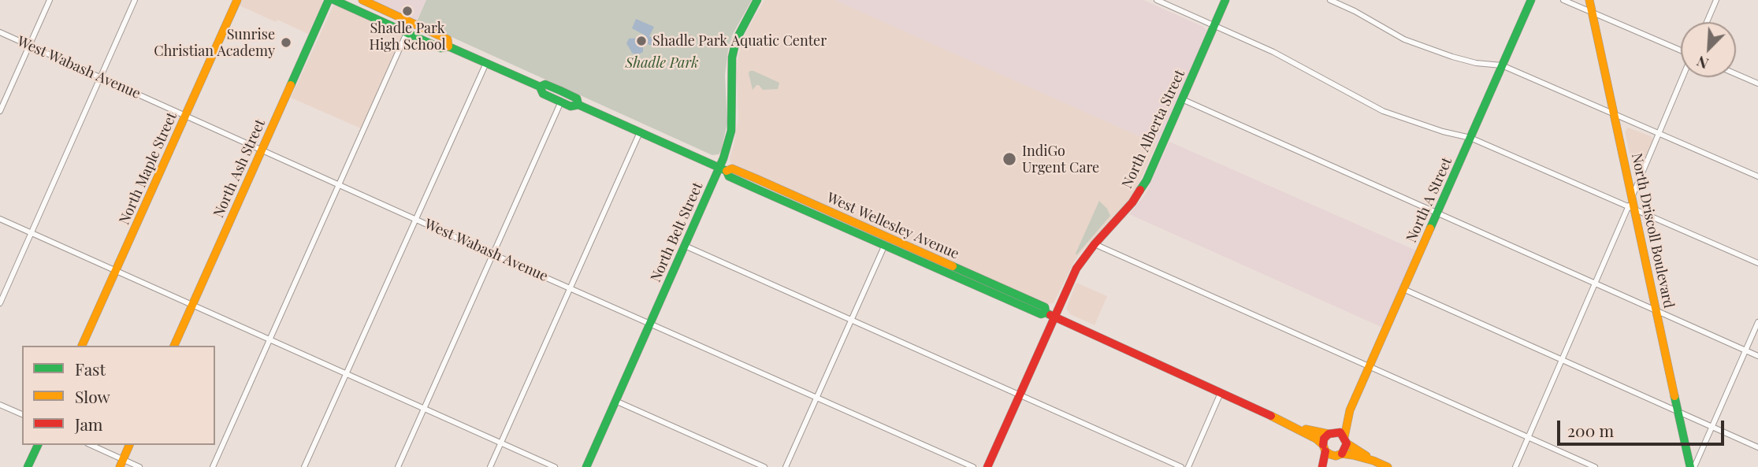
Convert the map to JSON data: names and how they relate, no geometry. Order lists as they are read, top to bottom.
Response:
{
  "streets": {
    "main road": [
      "North Alberta Street",
      "North Maple Street",
      "North Ash Street",
      "North A Street",
      "West Wellesley Avenue",
      "North Driscoll Boulevard",
      "North Belt Street"
    ],
    "street": ["West Wabash Avenue"]
  },
  "crossings": [
    ["West Wabash Avenue", "North Maple Street"],
    ["West Wabash Avenue", "North Ash Street"],
    ["West Wabash Avenue", "North Belt Street"],
    ["North Alberta Street", "West Wellesley Avenue"],
    ["North A Street", "West Wellesley Avenue"],
    ["West Wellesley Avenue", "North Belt Street"]
  ],
  "parks": ["Shadle Park"],
  "places": [
    "Shadle Park High School",
    "Shadle Park Aquatic Center",
    "Sunrise Christian Academy",
    "IndiGo Urgent Care"
  ],
  "legend": ["Fast", "Slow", "Jam"],
  "scale_bar": "200 m",
  "north": "bottom left"
}
